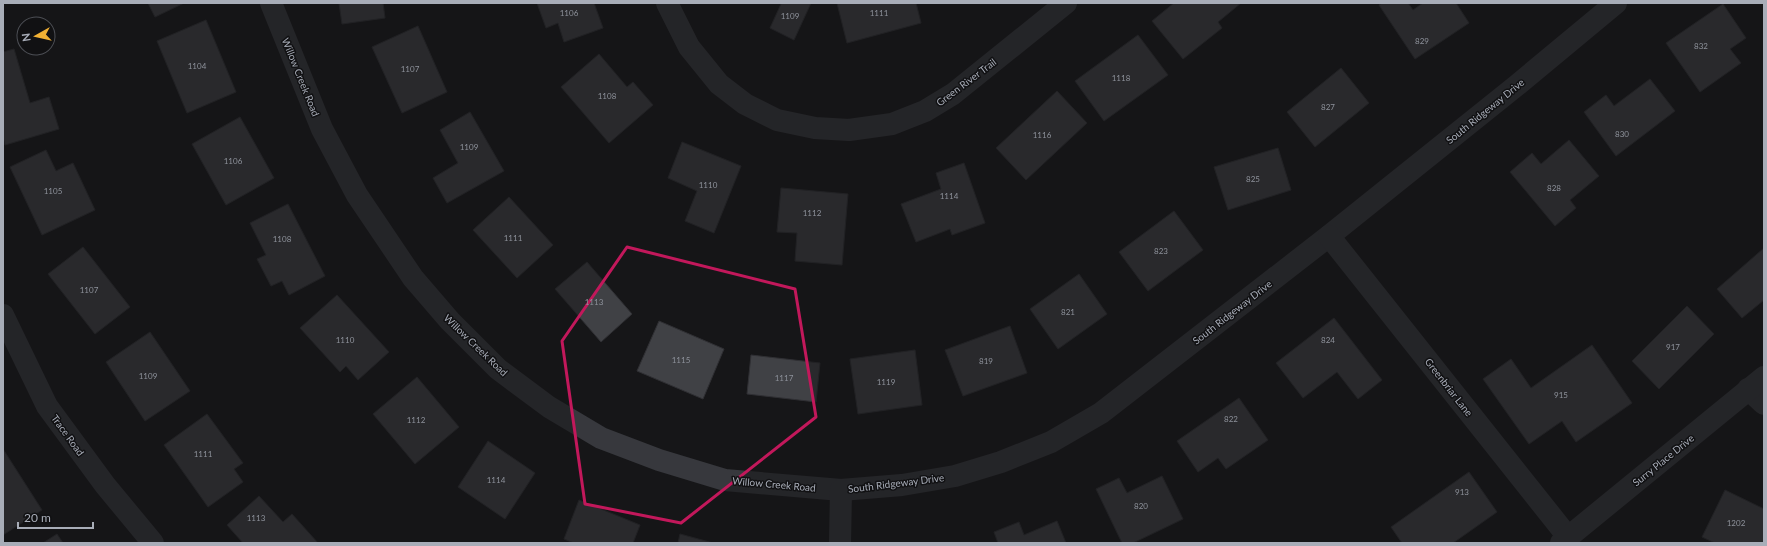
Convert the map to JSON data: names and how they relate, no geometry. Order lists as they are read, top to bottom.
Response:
{
  "streets": {
    "street": [
      "Willow Creek Road",
      "Green River Trail",
      "South Ridgeway Drive",
      "Greenbriar Lane",
      "Trace Road",
      "Surry Place Drive"
    ]
  },
  "crossings": [
    ["Willow Creek Road", "South Ridgeway Drive"],
    ["South Ridgeway Drive", "Greenbriar Lane"],
    ["Greenbriar Lane", "Surry Place Drive"]
  ],
  "house_numbers": [
    "1106",
    "1111",
    "1109",
    "829",
    "832",
    "1104",
    "1107",
    "1118",
    "1108",
    "827",
    "830",
    "1116",
    "1109",
    "1106",
    "825",
    "1110",
    "828",
    "1105",
    "1114",
    "1112",
    "1111",
    "1108",
    "823",
    "1107",
    "1113",
    "821",
    "1110",
    "824",
    "917",
    "1115",
    "819",
    "1109",
    "1117",
    "1119",
    "915",
    "822",
    "1112",
    "1111",
    "1114",
    "913",
    "820",
    "1113",
    "1202"
  ],
  "scale_bar": "20 m",
  "north": "left"
}
